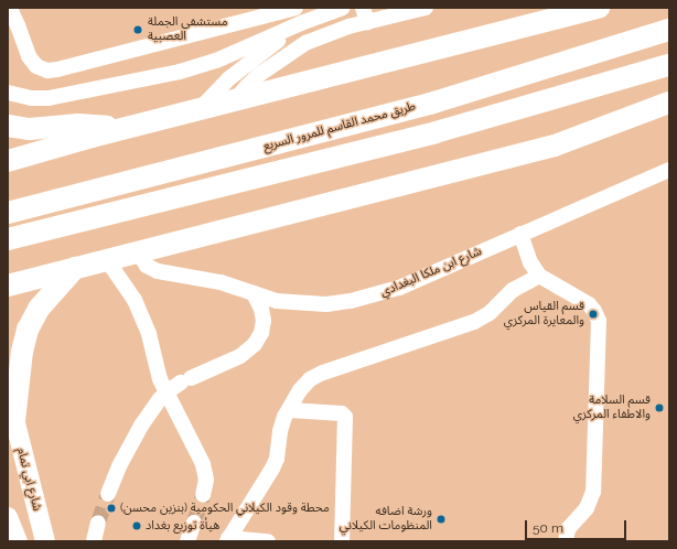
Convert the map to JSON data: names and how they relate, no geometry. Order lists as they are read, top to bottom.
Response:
{
  "streets": {
    "highway": ["طريق محمد القاسم للمرور السريع"],
    "main road": ["شارع ابي تمام"],
    "street": ["شارع ابن ملكا البغدادي"]
  },
  "places": [
    "مستشفى الجملة العصبية",
    "قسم القياس والمعايرة المركزي",
    "قسم السلامة والاطفاء المركزي",
    "محطة وقود الكيلاني الحكومية (بنزين محسن)",
    "ورشة اضافه المنظومات الكيلاني",
    "هيأة توزيع بغداد"
  ],
  "scale_bar": "50 m"
}
